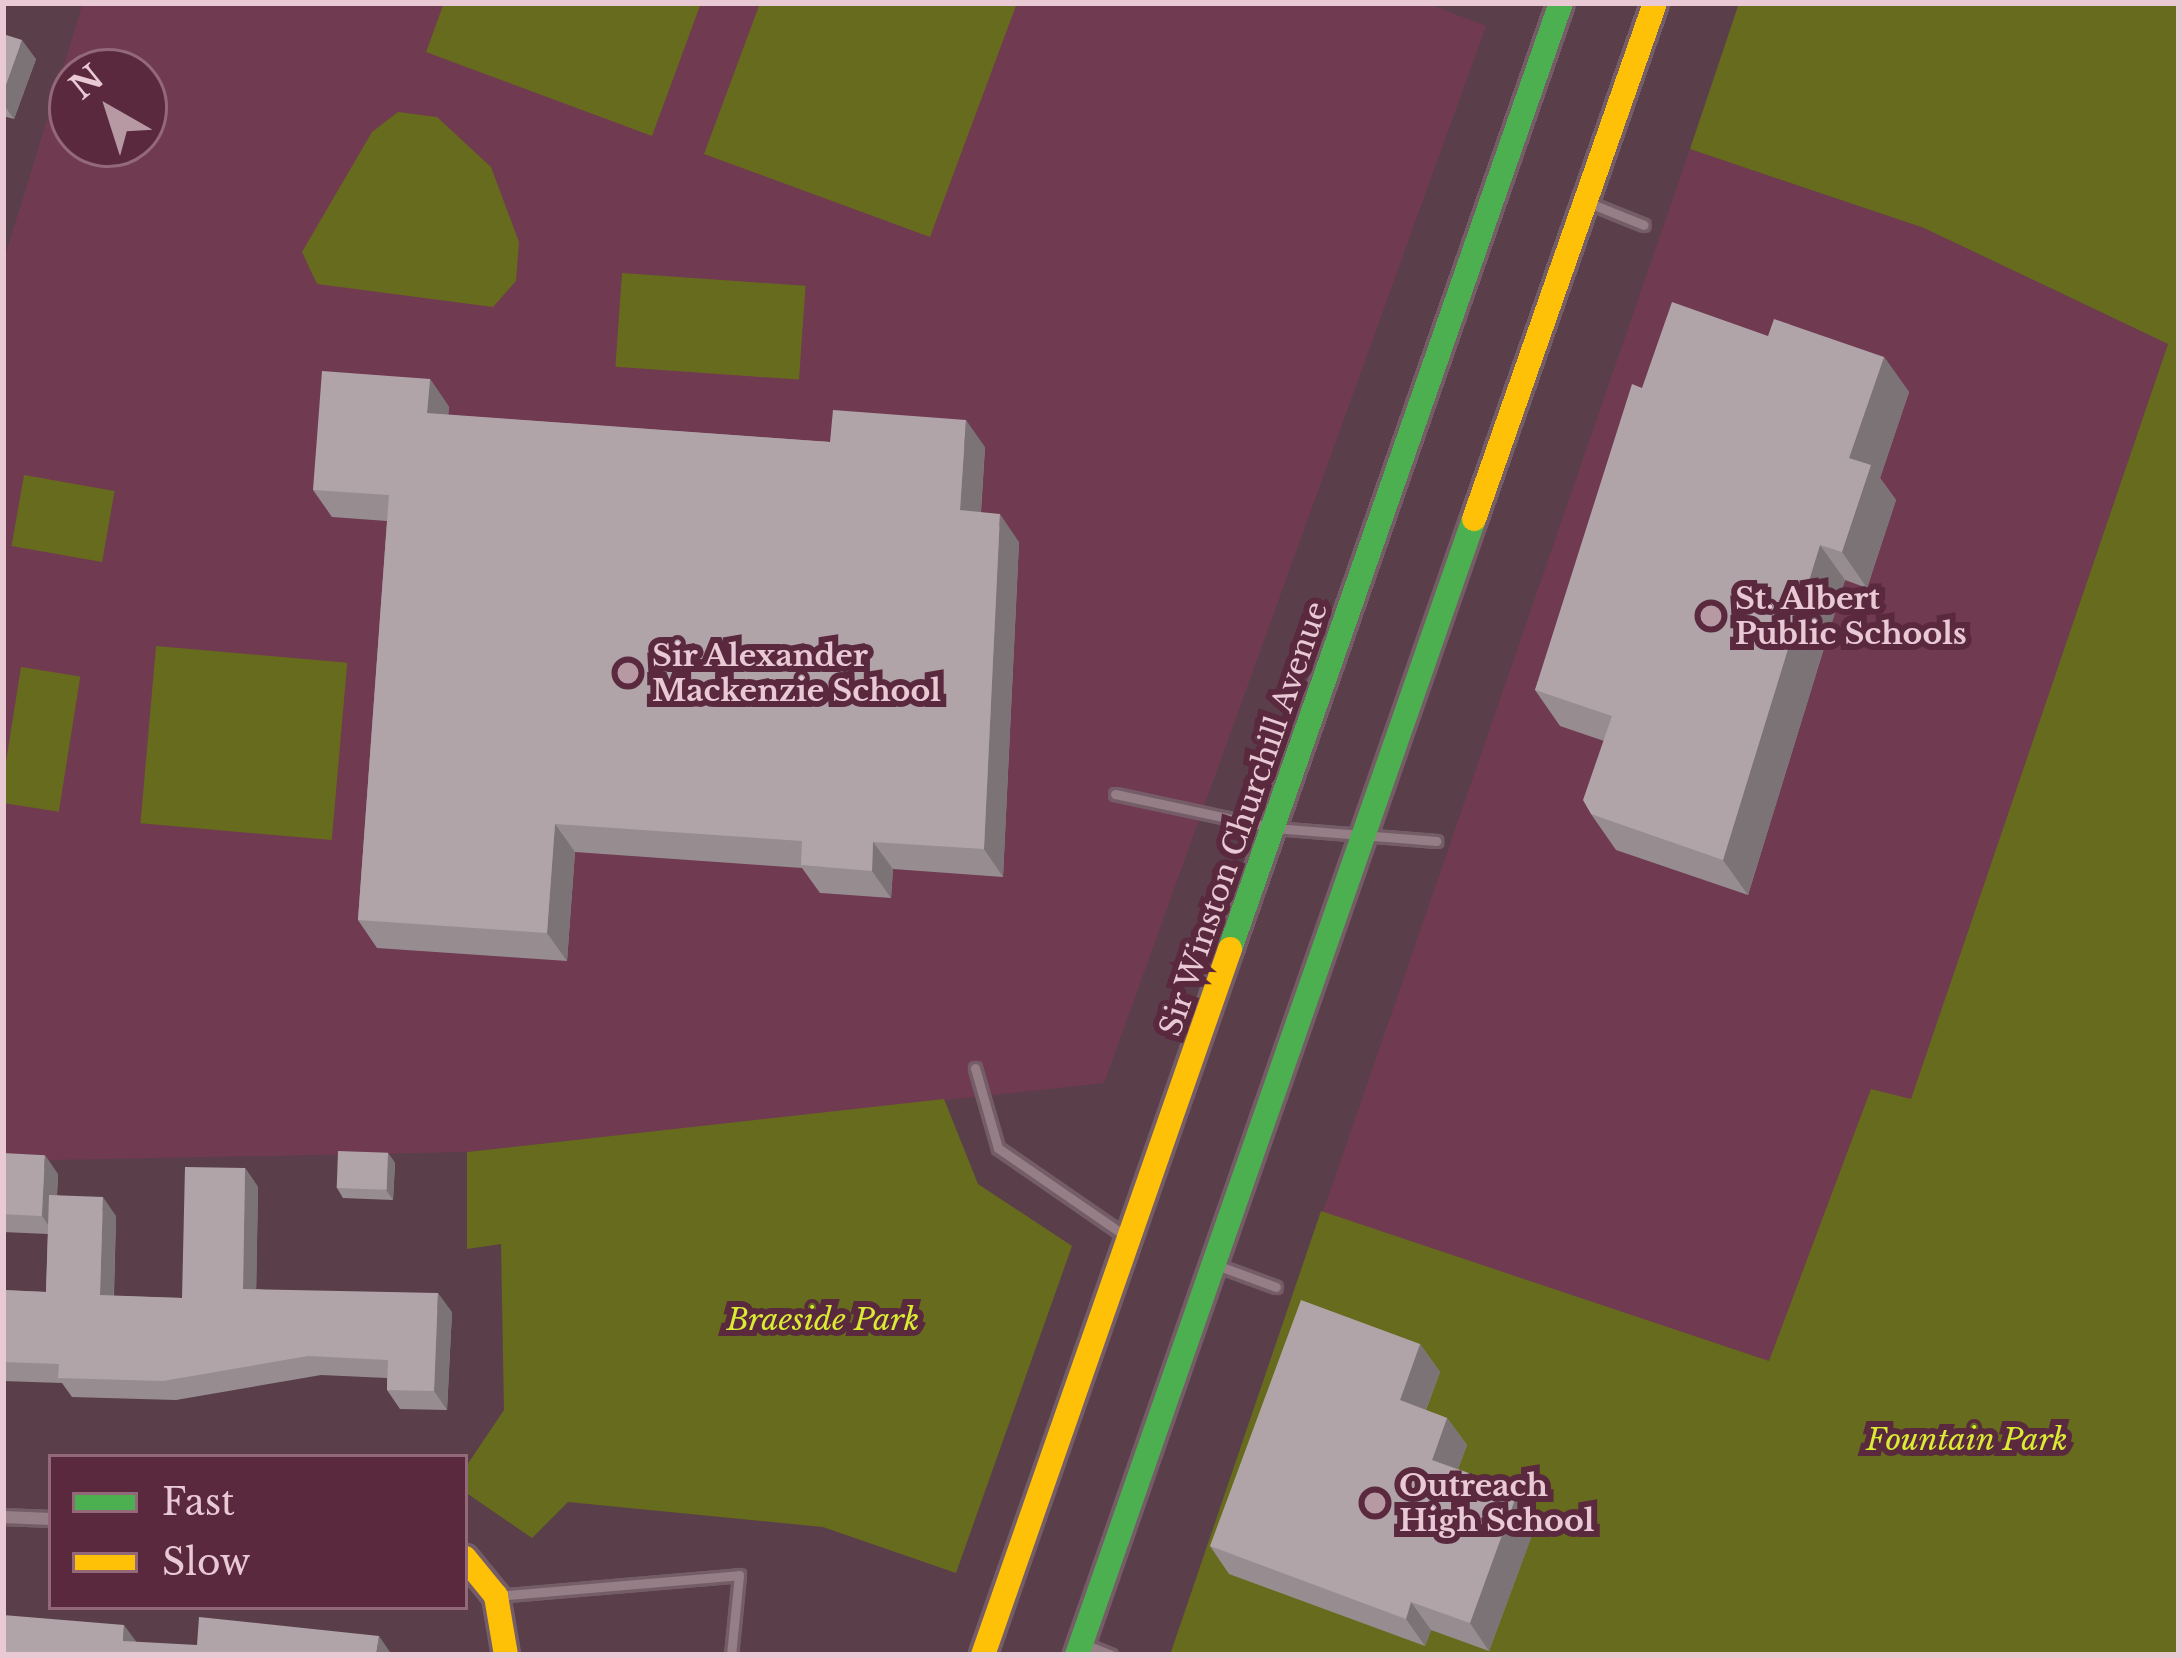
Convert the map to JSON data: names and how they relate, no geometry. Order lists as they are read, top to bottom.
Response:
{
  "streets": {
    "main road": ["Sir Winston Churchill Avenue"]
  },
  "parks": ["Braeside Park", "Fountain Park"],
  "places": ["St. Albert Public Schools", "Sir Alexander Mackenzie School", "Outreach High School"],
  "legend": ["Fast", "Slow"],
  "north": "top left"
}
